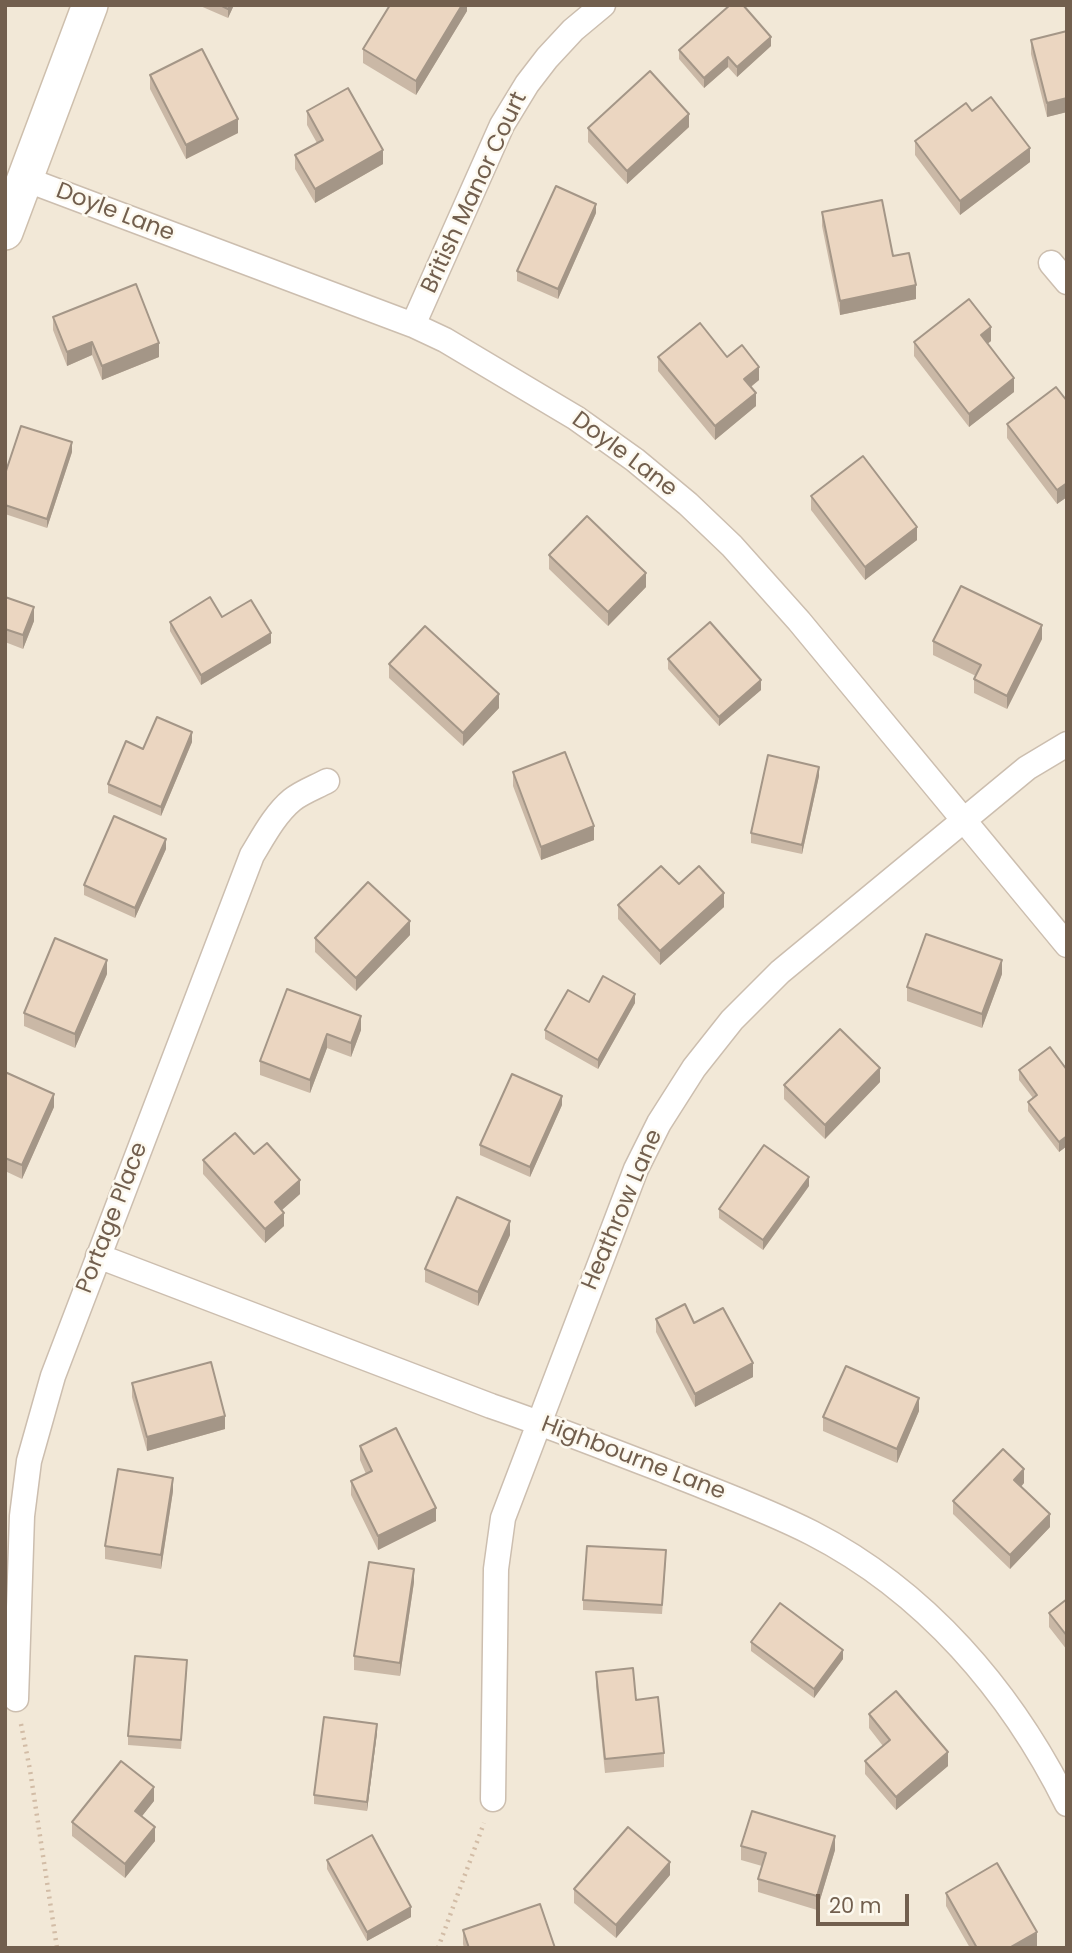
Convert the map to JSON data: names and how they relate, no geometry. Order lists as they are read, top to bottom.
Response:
{
  "streets": {
    "street": [
      "British Manor Court",
      "Doyle Lane",
      "Heathrow Lane",
      "Portage Place",
      "Highbourne Lane"
    ]
  },
  "crossings": [
    ["British Manor Court", "Doyle Lane"],
    ["Doyle Lane", "Heathrow Lane"],
    ["Heathrow Lane", "Highbourne Lane"],
    ["Portage Place", "Highbourne Lane"]
  ],
  "scale_bar": "20 m"
}
